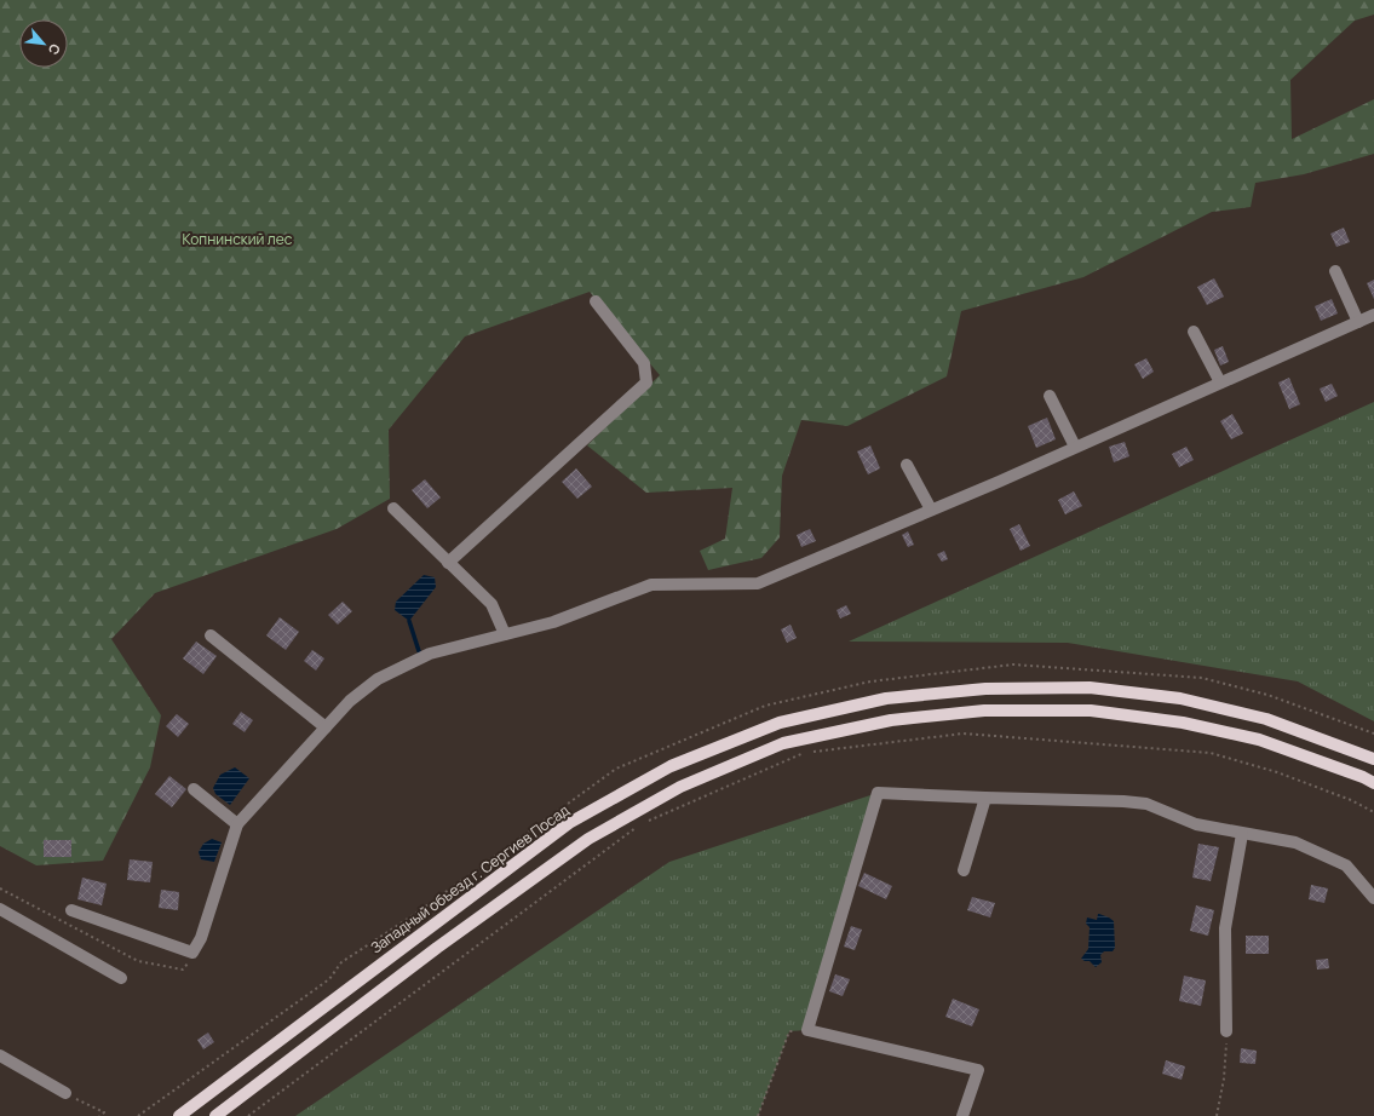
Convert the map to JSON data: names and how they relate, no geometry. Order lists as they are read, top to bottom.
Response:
{
  "streets": {
    "main road": ["Западный объезд г. Сергиев Посад"]
  },
  "parks": ["Копнинский лес"],
  "north": "bottom right"
}
